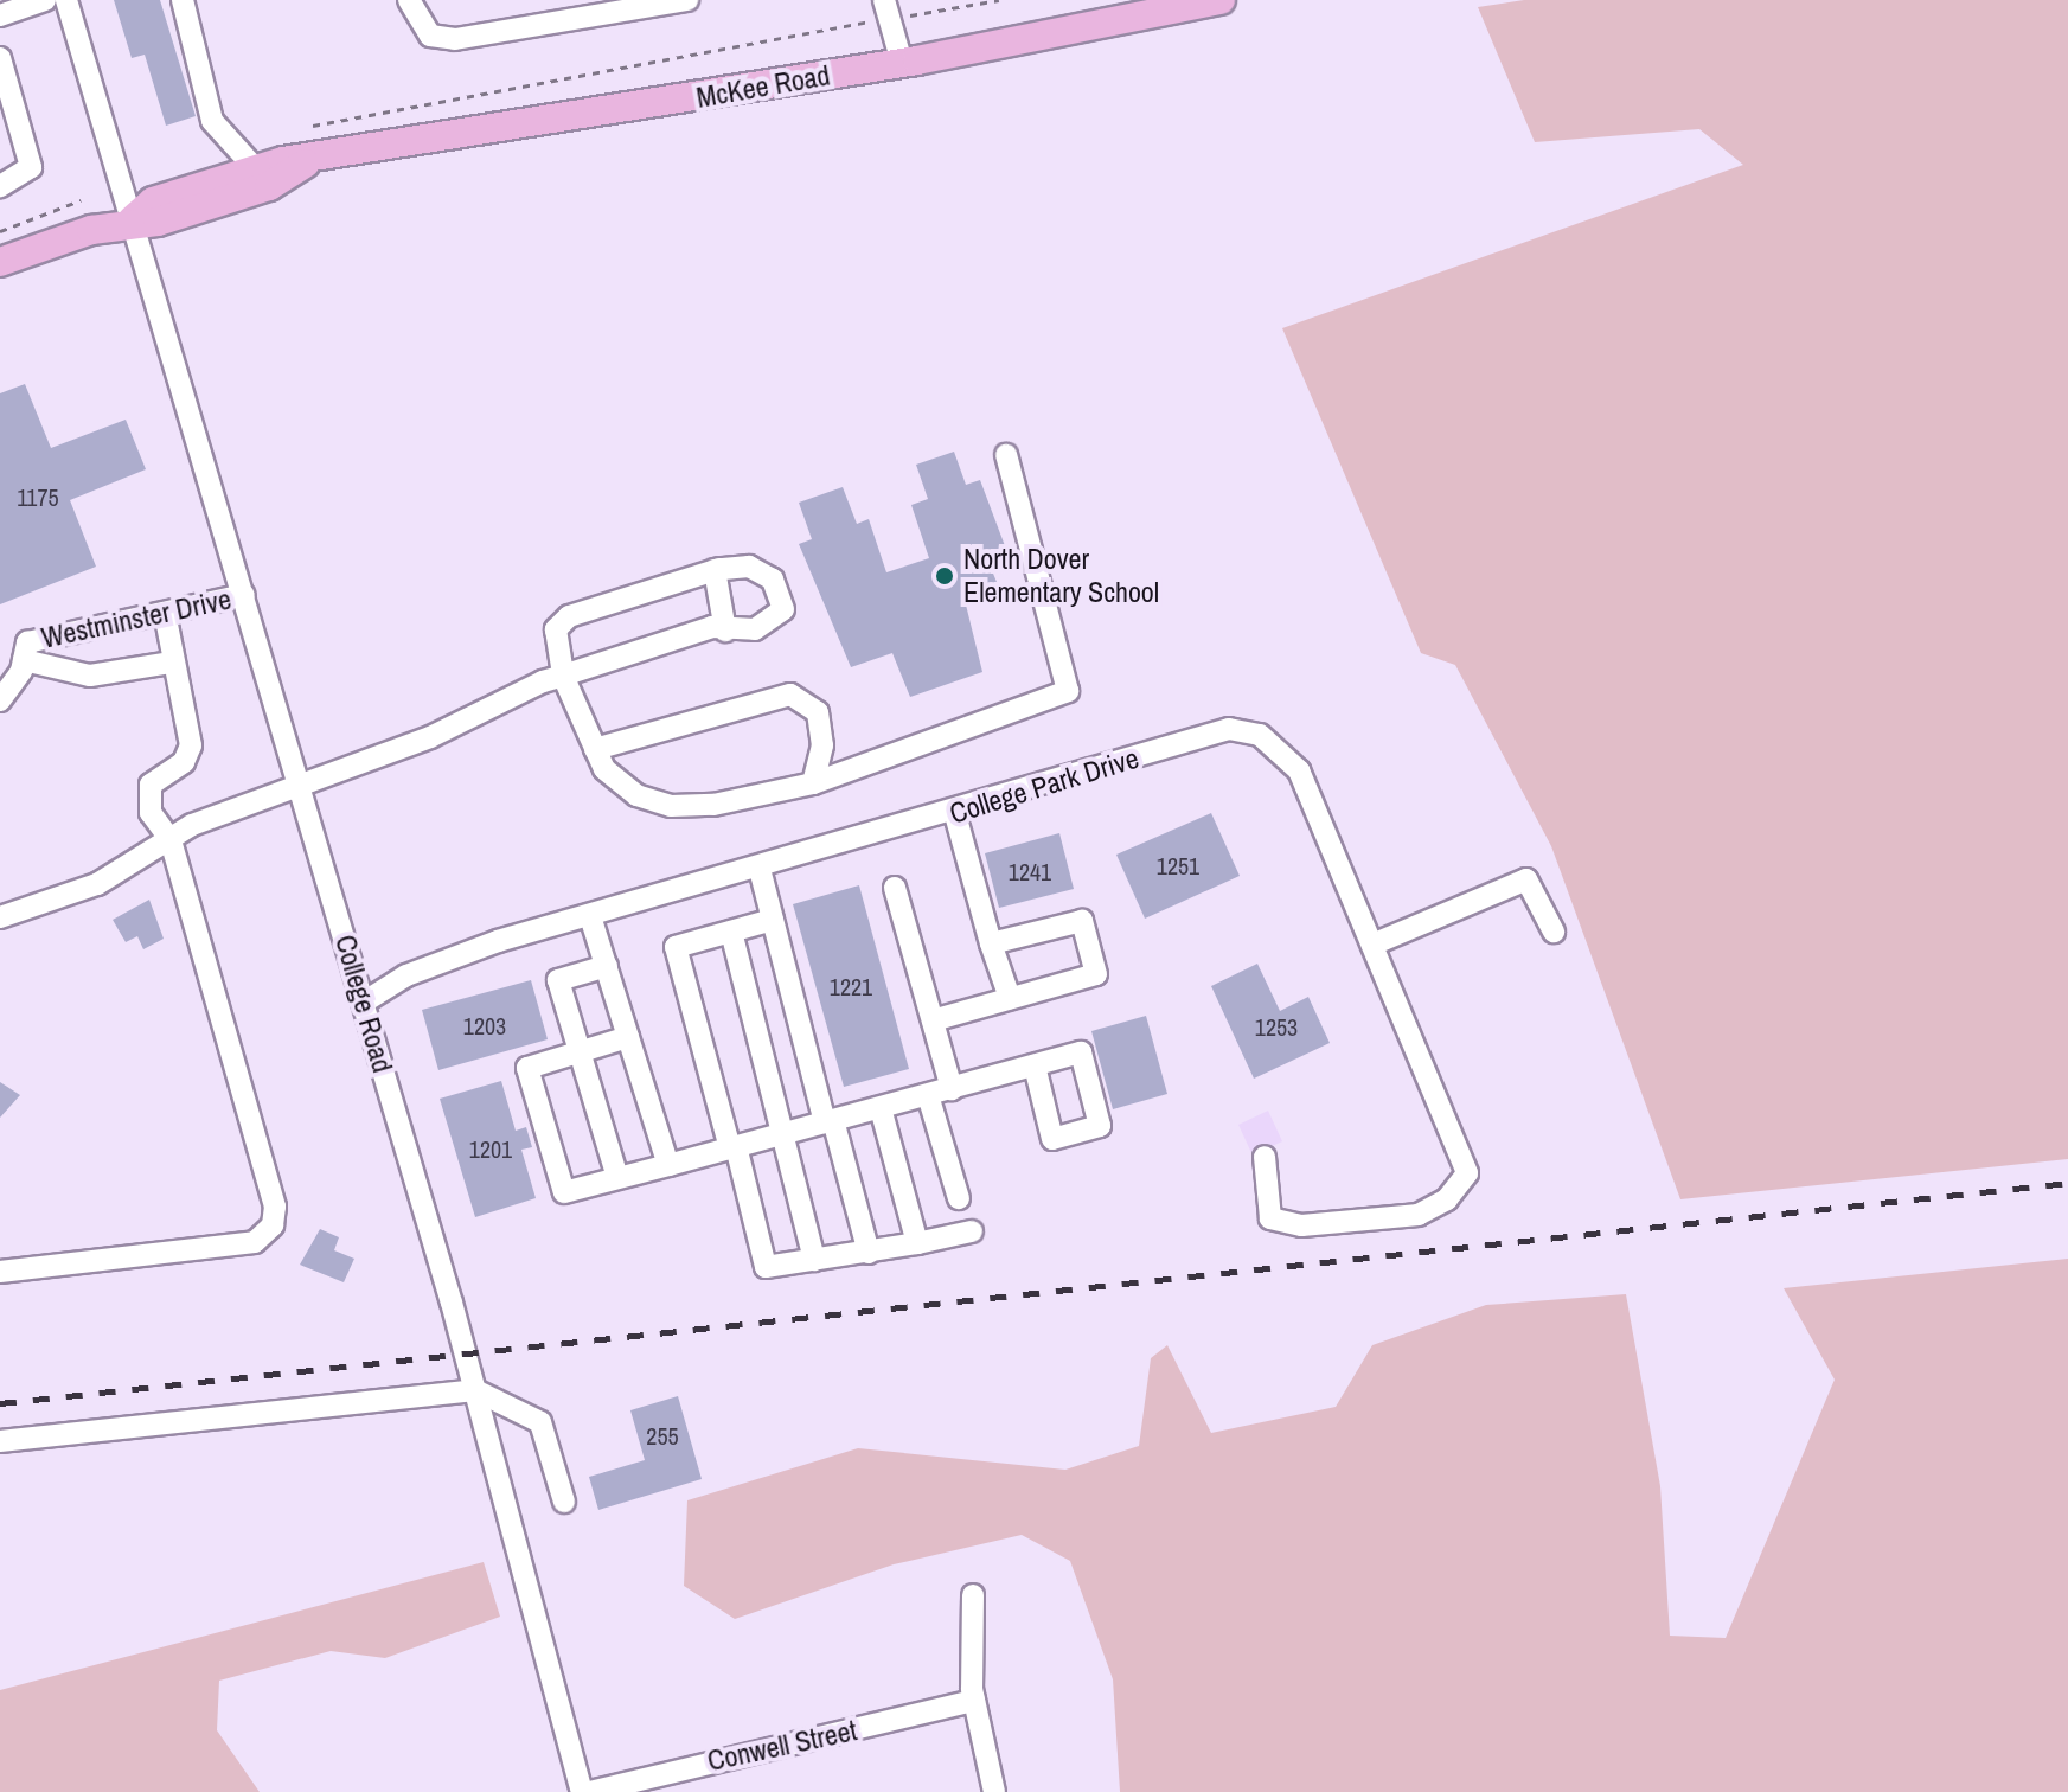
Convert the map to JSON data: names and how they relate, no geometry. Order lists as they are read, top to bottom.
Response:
{
  "streets": {
    "main road": ["McKee Road"],
    "street": [
      "Westminster Drive",
      "College Park Drive",
      "College Road",
      "Conwell Street"
    ]
  },
  "crossings": [
    ["McKee Road", "College Road"],
    ["Westminster Drive", "College Road"],
    ["College Park Drive", "College Road"]
  ],
  "places": ["North Dover Elementary School"],
  "house_numbers": [
    "1175",
    "1251",
    "1241",
    "1221",
    "1203",
    "1253",
    "1201",
    "255"
  ]
}
